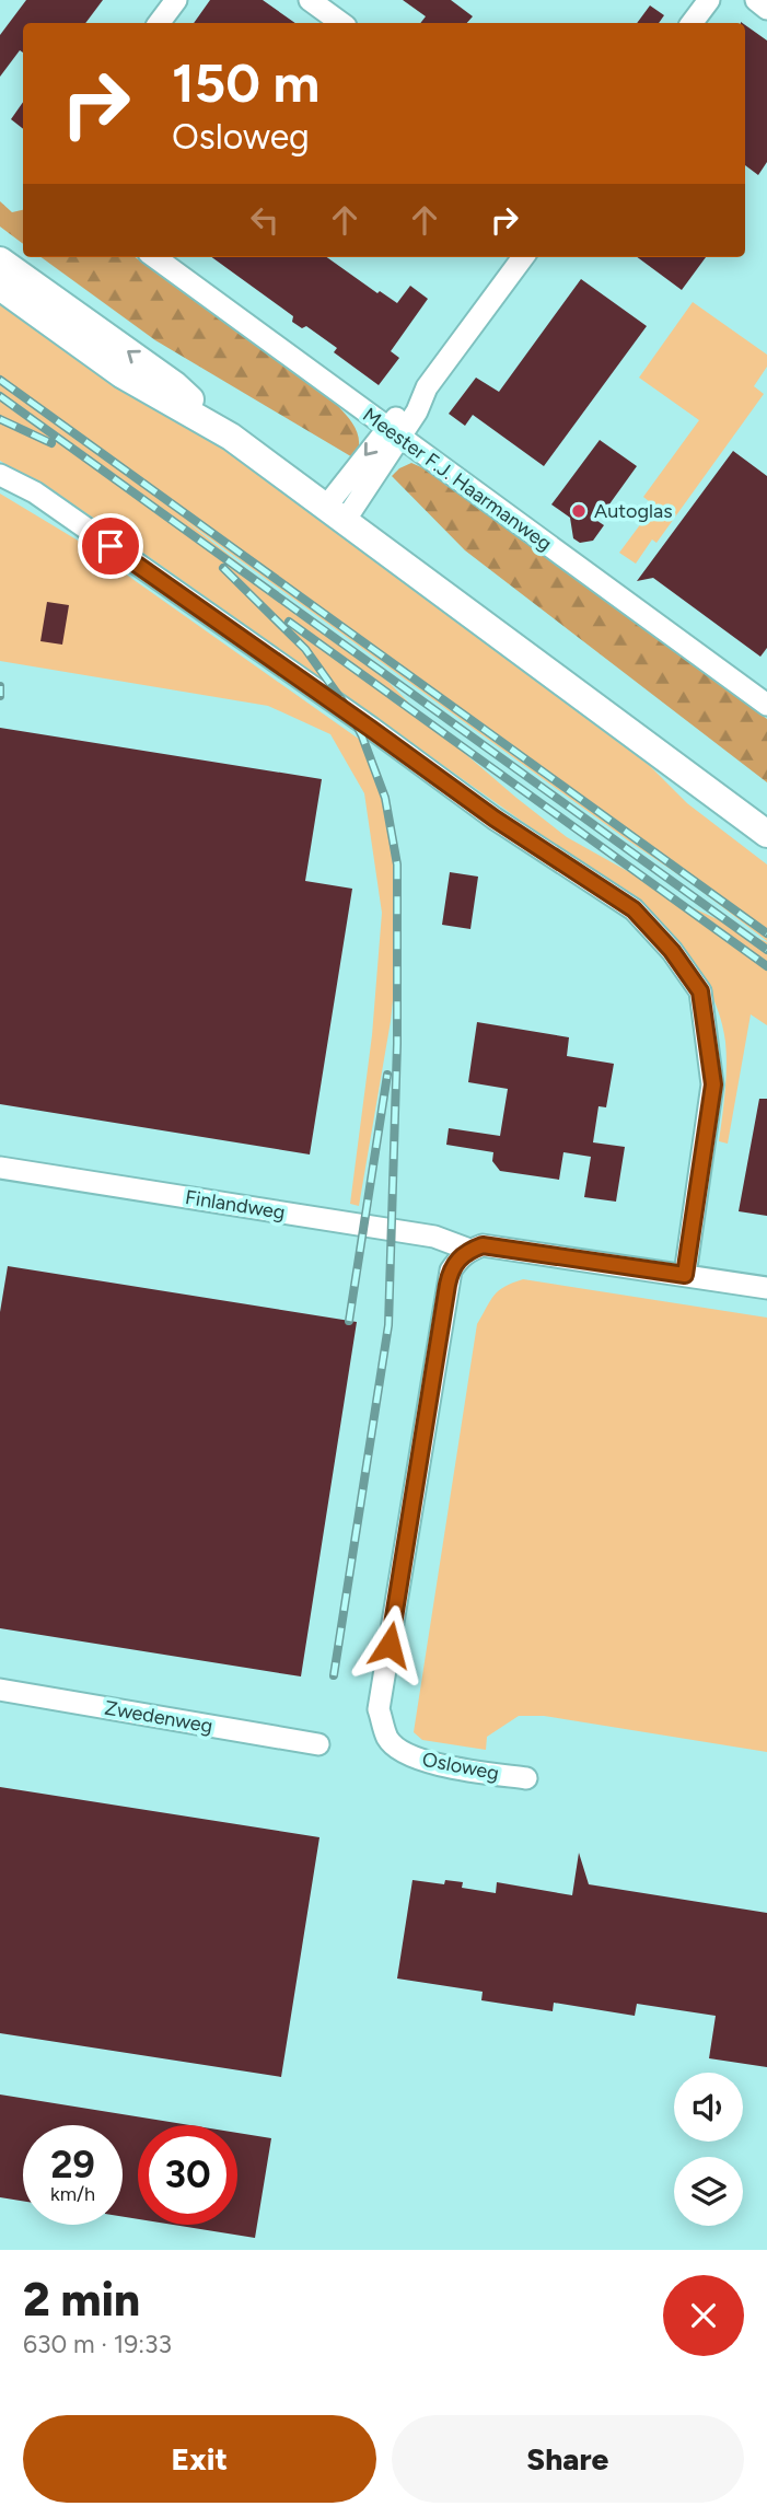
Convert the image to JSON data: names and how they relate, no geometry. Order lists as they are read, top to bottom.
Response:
{
  "streets": {
    "street": [
      "Meester F.J. Haarmanweg",
      "Finlandweg",
      "Zwedenweg",
      "Osloweg"
    ]
  },
  "crossings": [
    ["Finlandweg", "Osloweg"]
  ],
  "places": ["Autoglas"],
  "page": {
    "turn": ["150 m", "Osloweg"],
    "speed": "29 km/h",
    "limit": "30",
    "heading": ["2 min", "630 m · 19:33"],
    "buttons": ["Exit", "Share"]
  }
}
